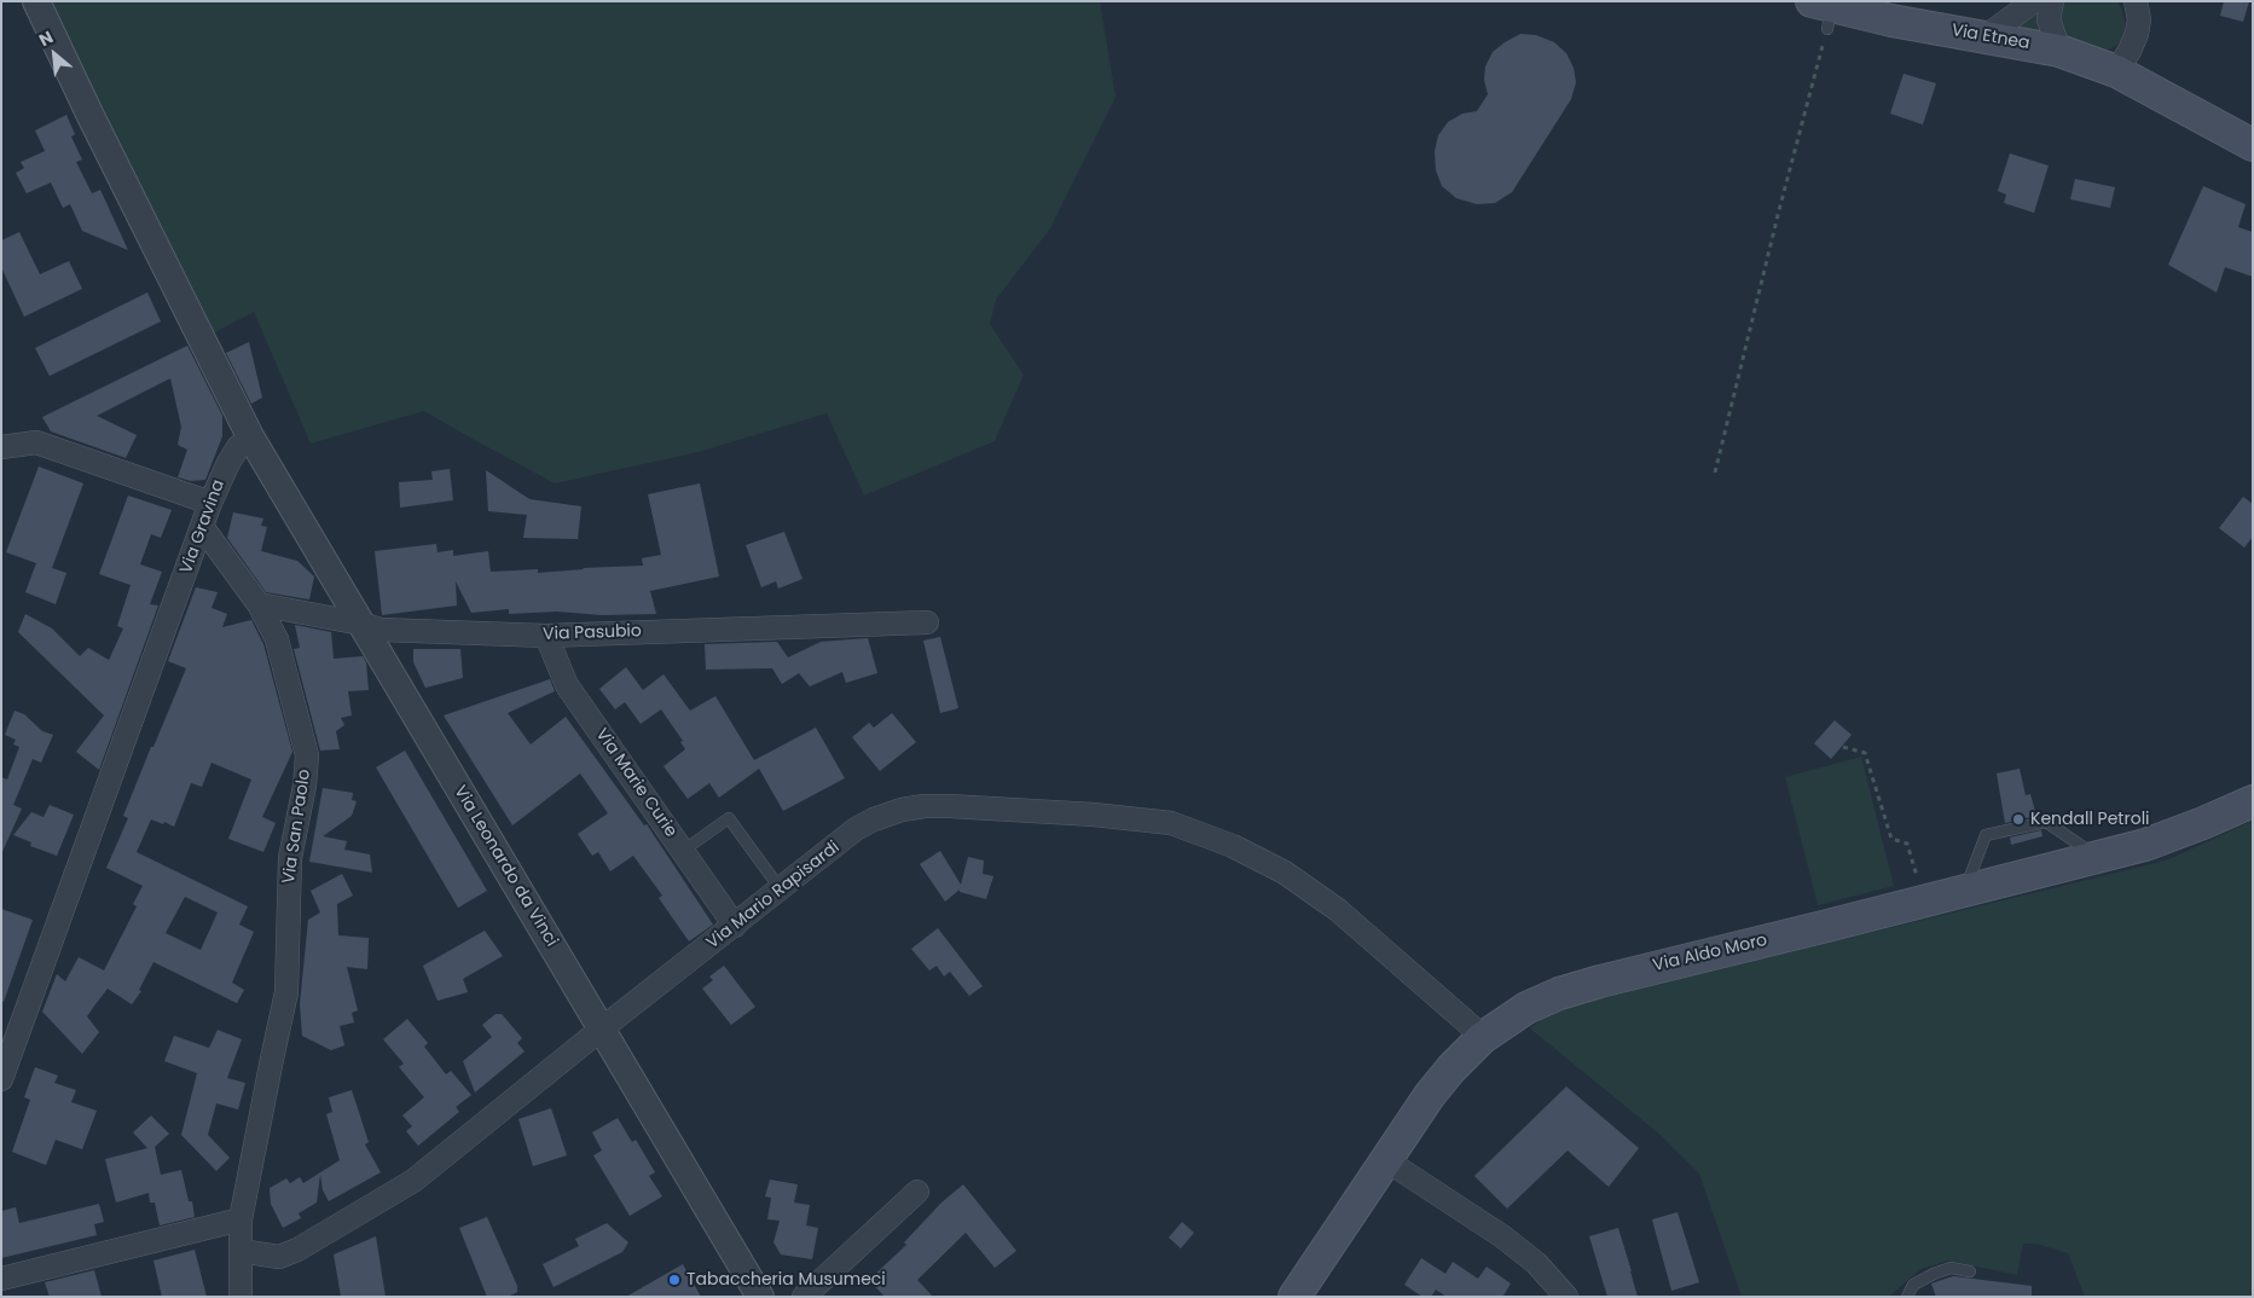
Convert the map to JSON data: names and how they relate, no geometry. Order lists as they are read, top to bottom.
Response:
{
  "streets": {
    "main road": ["Via Etnea", "Via Aldo Moro"],
    "street": [
      "Via Gravina",
      "Via Pasubio",
      "Via Marie Curie",
      "Via San Paolo",
      "Via Leonardo da Vinci",
      "Via Mario Rapisardi"
    ]
  },
  "crossings": [
    ["Via Gravina", "Via San Paolo"],
    ["Via Gravina", "Via Leonardo da Vinci"],
    ["Via Pasubio", "Via Marie Curie"],
    ["Via Pasubio", "Via San Paolo"],
    ["Via Pasubio", "Via Leonardo da Vinci"],
    ["Via Marie Curie", "Via Mario Rapisardi"],
    ["Via San Paolo", "Via Mario Rapisardi"],
    ["Via Leonardo da Vinci", "Via Mario Rapisardi"],
    ["Via Mario Rapisardi", "Via Aldo Moro"]
  ],
  "places": ["Kendall Petroli", "Tabaccheria Musumeci"],
  "north": "top left"
}
